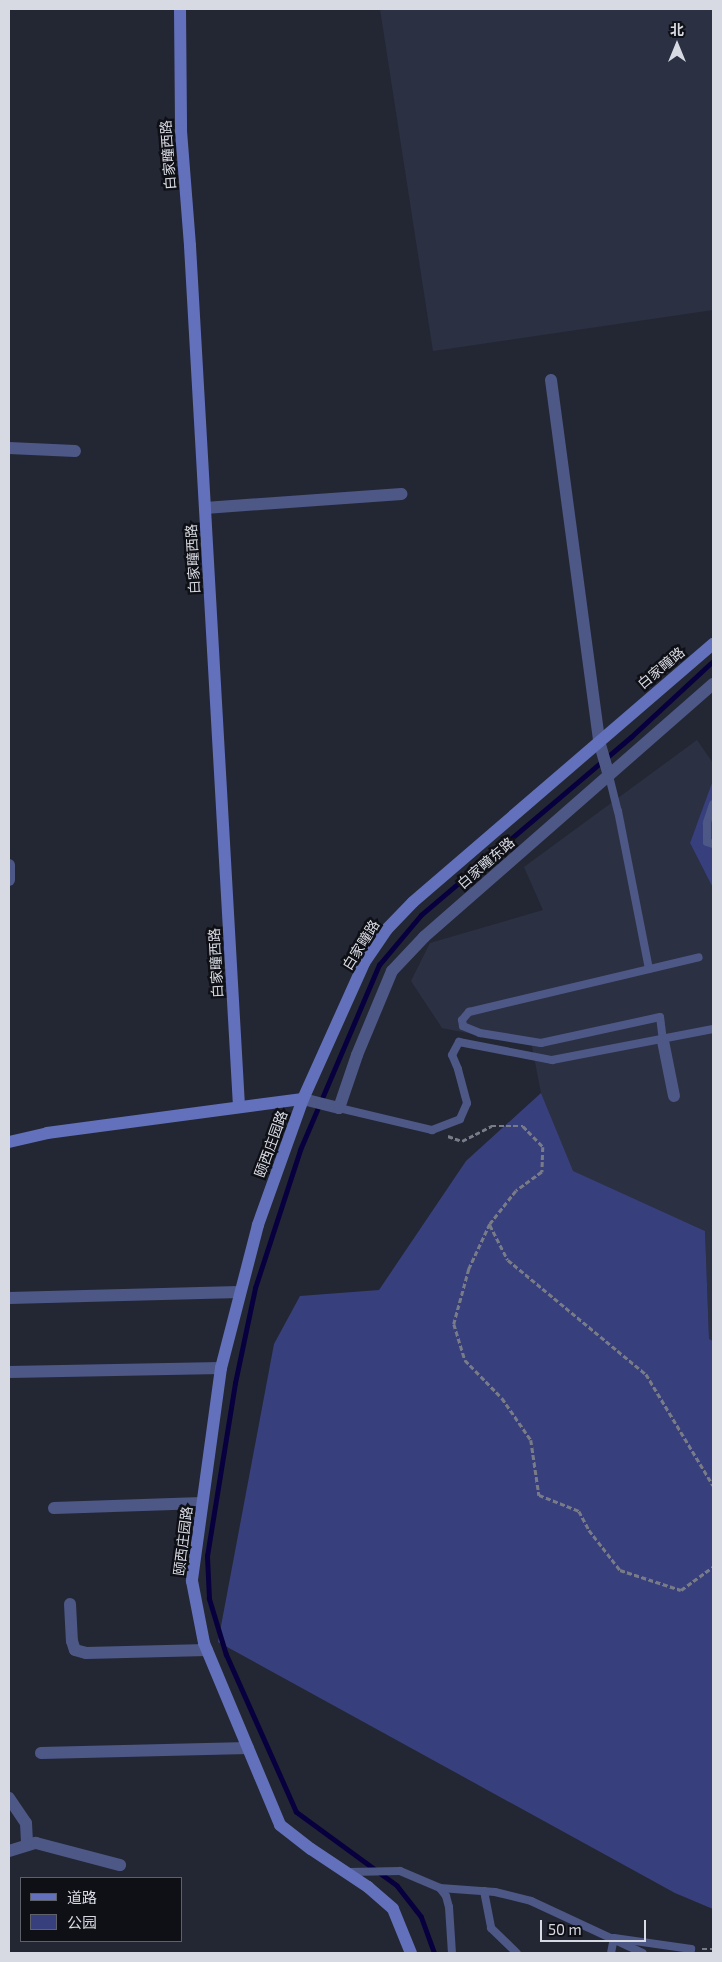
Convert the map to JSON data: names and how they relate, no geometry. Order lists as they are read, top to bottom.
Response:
{
  "streets": {
    "street": [
      "白家疃西路",
      "白家疃路",
      "白家疃东路",
      "颐西庄园路"
    ]
  },
  "crossings": [
    ["白家疃路", "颐西庄园路"]
  ],
  "legend": ["道路", "公园"],
  "scale_bar": "50 m",
  "north": "top"
}
